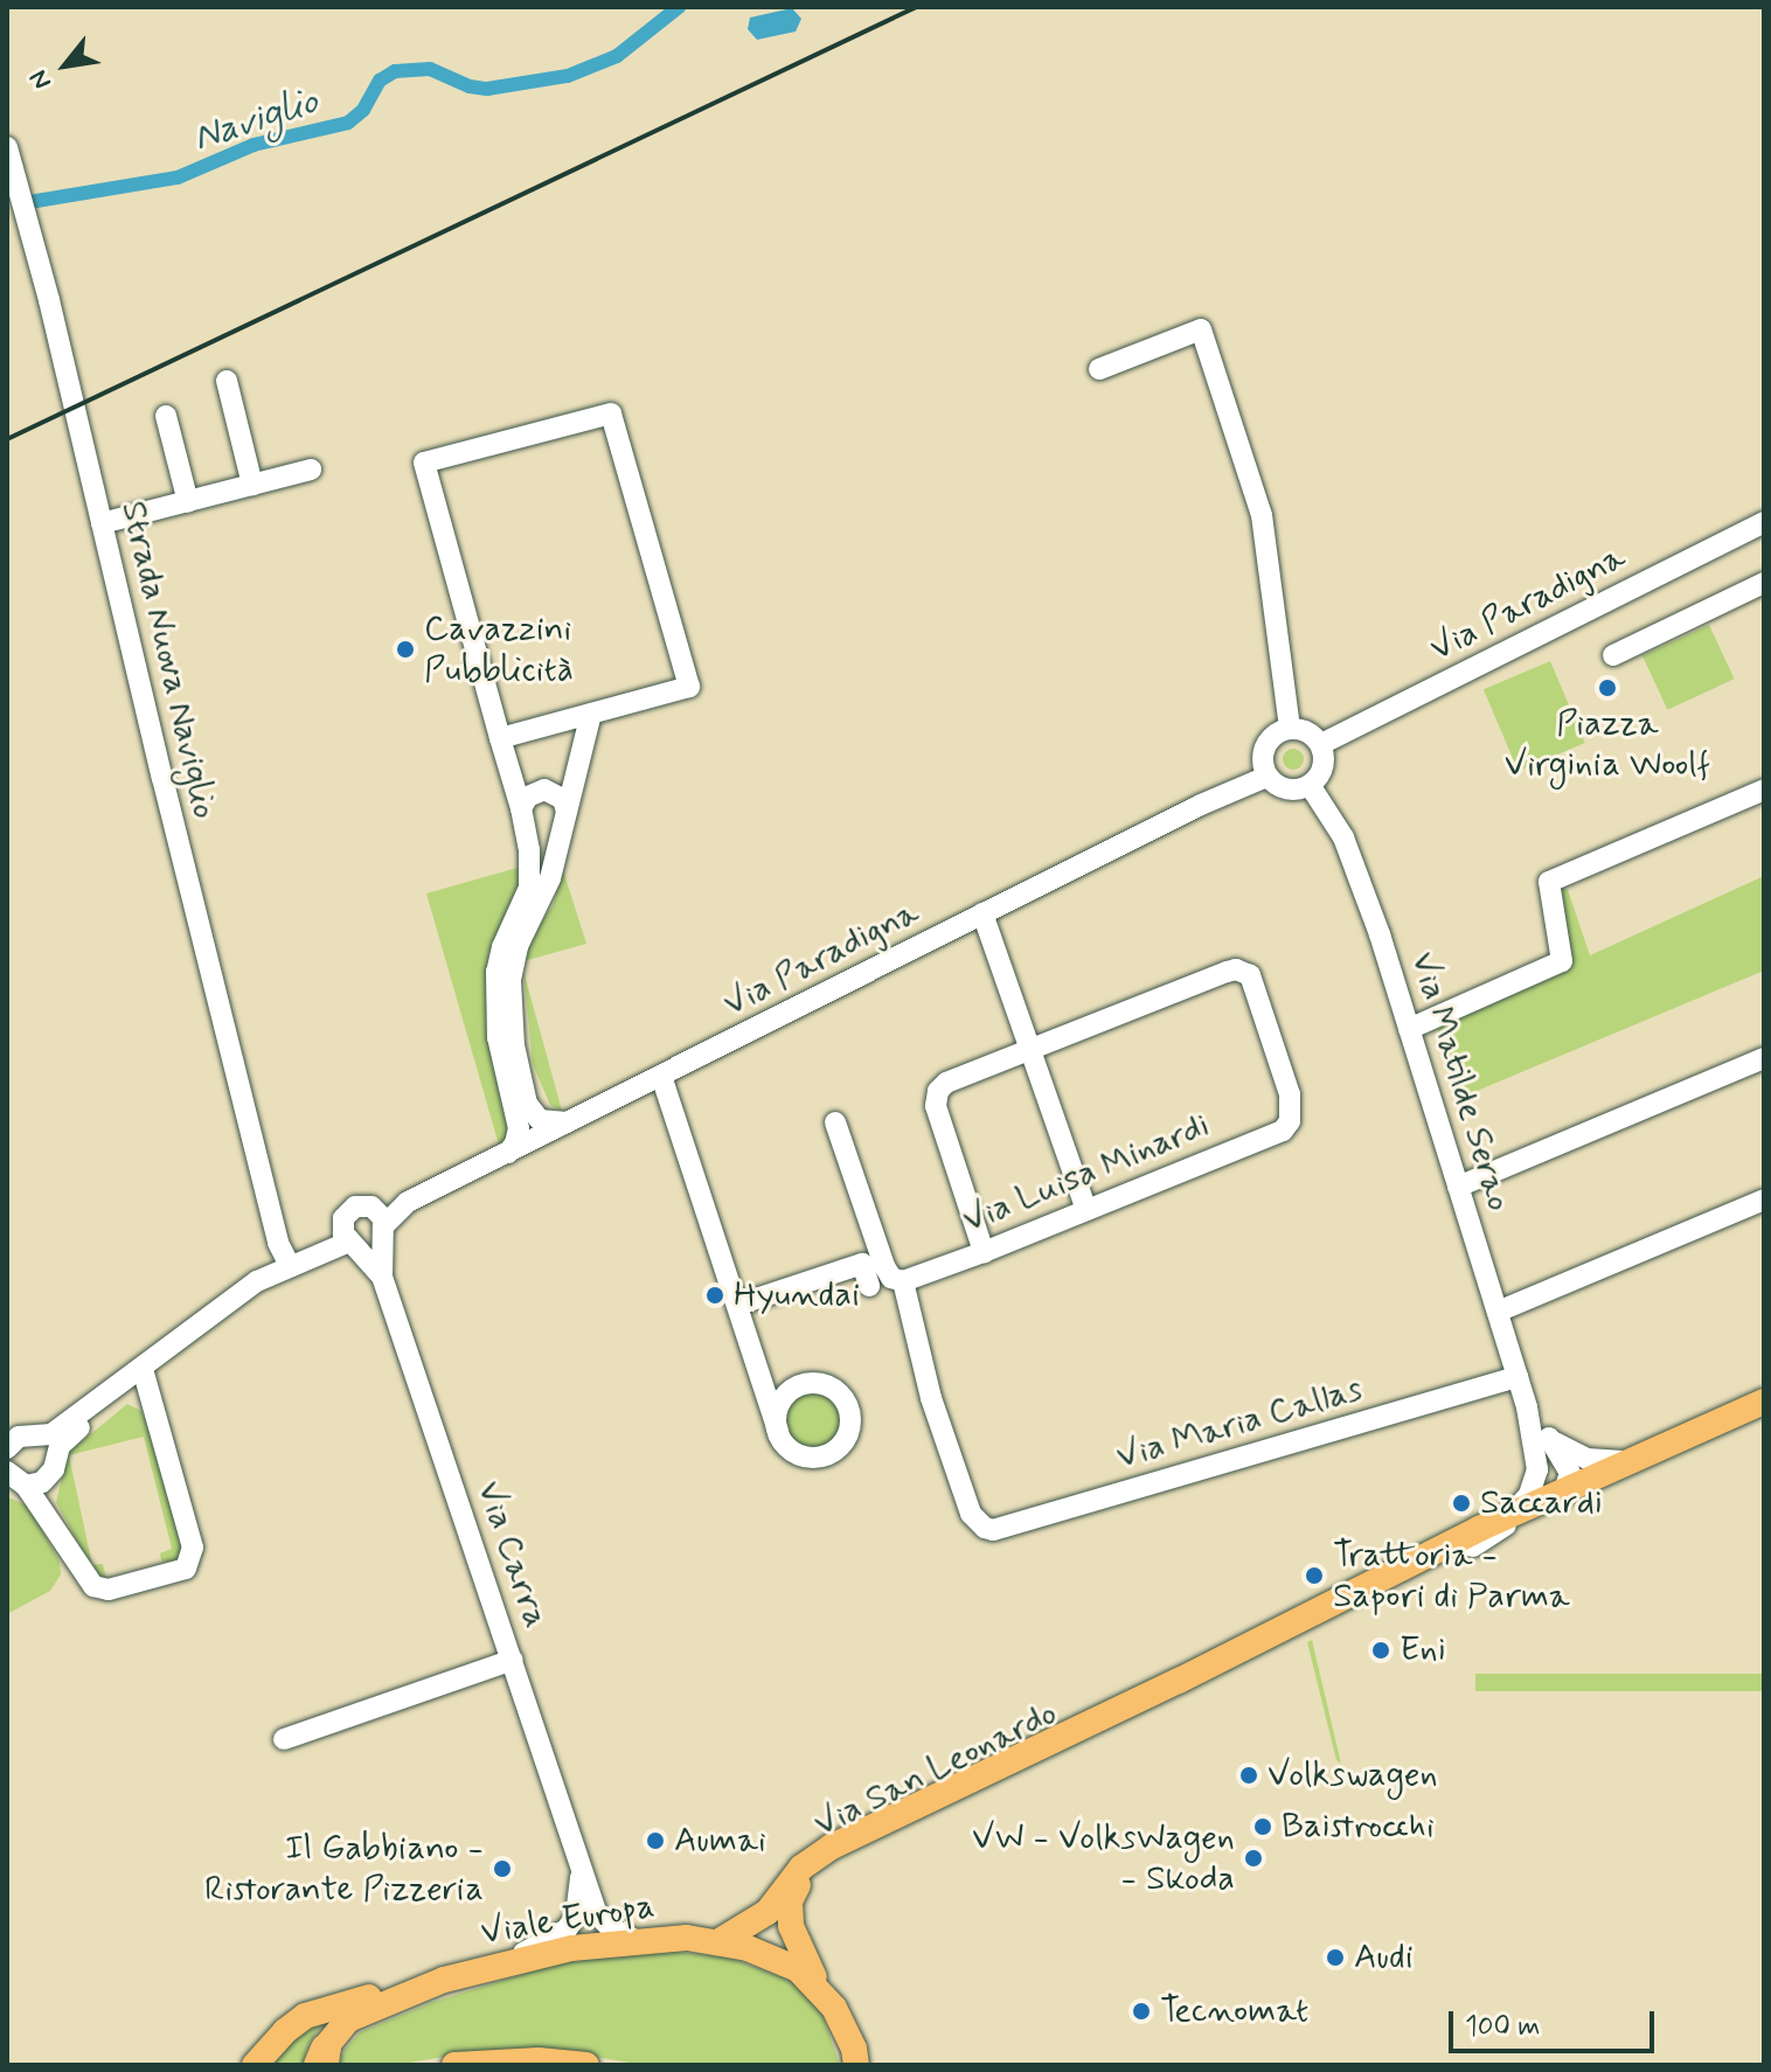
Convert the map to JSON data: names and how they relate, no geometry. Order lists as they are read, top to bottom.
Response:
{
  "streets": {
    "main road": ["Via San Leonardo", "Viale Europa"],
    "street": [
      "Via Paradigna",
      "Strada Nuova Naviglio",
      "Via Matilde Serao",
      "Via Luisa Minardi",
      "Via Maria Callas",
      "Via Carra"
    ]
  },
  "crossings": [
    ["Via Paradigna", "Via Matilde Serao"],
    ["Via Paradigna", "Via Carra"],
    ["Via Matilde Serao", "Via Maria Callas"],
    ["Via Matilde Serao", "Via San Leonardo"],
    ["Via Luisa Minardi", "Via Maria Callas"],
    ["Via Carra", "Viale Europa"],
    ["Via San Leonardo", "Viale Europa"]
  ],
  "water": ["Naviglio"],
  "places": [
    "Cavazzini Pubblicità",
    "Piazza Virginia Woolf",
    "Hyundai",
    "Saccardi",
    "Trattoria - Sapori di Parma",
    "Eni",
    "Volkswagen",
    "Baistrocchi",
    "Aumai",
    "VW - VolksWagen - Skoda",
    "Il Gabbiano - Ristorante Pizzeria",
    "Audi",
    "Tecnomat"
  ],
  "scale_bar": "100 m",
  "north": "bottom left"
}
